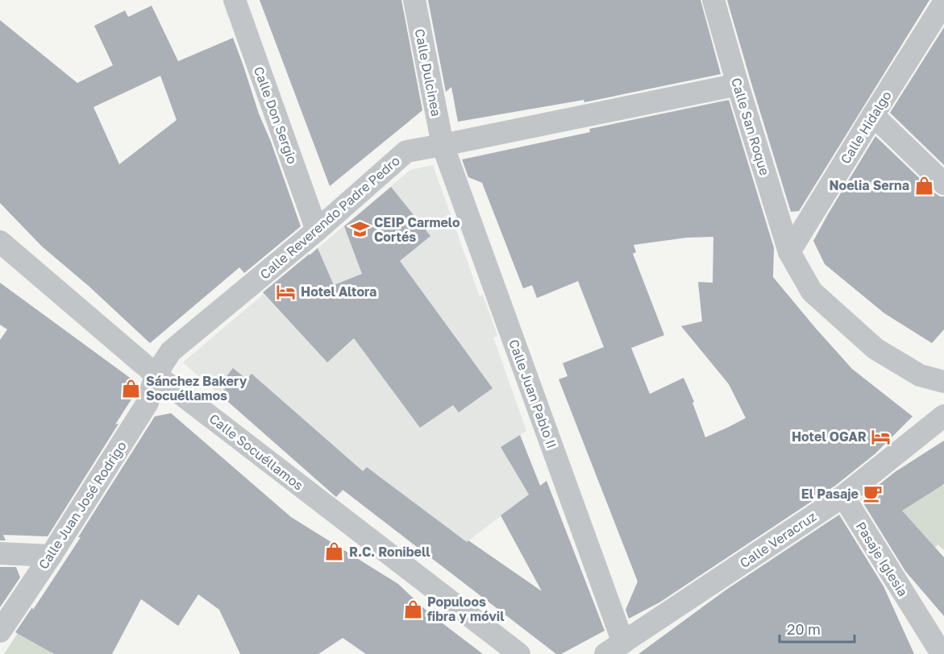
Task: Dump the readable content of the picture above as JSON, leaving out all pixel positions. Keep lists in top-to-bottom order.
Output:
{
  "streets": {
    "street": [
      "Calle Dulcinea",
      "Calle Don Sergio",
      "Calle San Roque",
      "Calle Hidalgo",
      "Calle Reverendo Padre Pedro",
      "Calle Juan Pablo II",
      "Calle Socuéllamos",
      "Calle Juan José Rodrigo",
      "Calle Veracruz",
      "Pasaje Iglesia"
    ]
  },
  "crossings": [
    ["Calle Dulcinea", "Calle Reverendo Padre Pedro"],
    ["Calle Dulcinea", "Calle Juan Pablo II"],
    ["Calle Don Sergio", "Calle Reverendo Padre Pedro"],
    ["Calle San Roque", "Calle Hidalgo"],
    ["Calle San Roque", "Calle Reverendo Padre Pedro"],
    ["Calle Reverendo Padre Pedro", "Calle Juan Pablo II"],
    ["Calle Reverendo Padre Pedro", "Calle Socuéllamos"],
    ["Calle Reverendo Padre Pedro", "Calle Juan José Rodrigo"],
    ["Calle Juan Pablo II", "Calle Veracruz"],
    ["Calle Socuéllamos", "Calle Juan José Rodrigo"],
    ["Calle Veracruz", "Pasaje Iglesia"]
  ],
  "places": {
    "shop": [
      "Noelia Serna",
      "Sánchez Bakery Socuéllamos",
      "R.C. Ronibell",
      "Populoos fibra y móvil"
    ],
    "school or university": ["CEIP Carmelo Cortés"],
    "hotel": ["Hotel Altora", "Hotel OGAR"],
    "cafe": ["El Pasaje"]
  },
  "scale_bar": "20 m"
}
